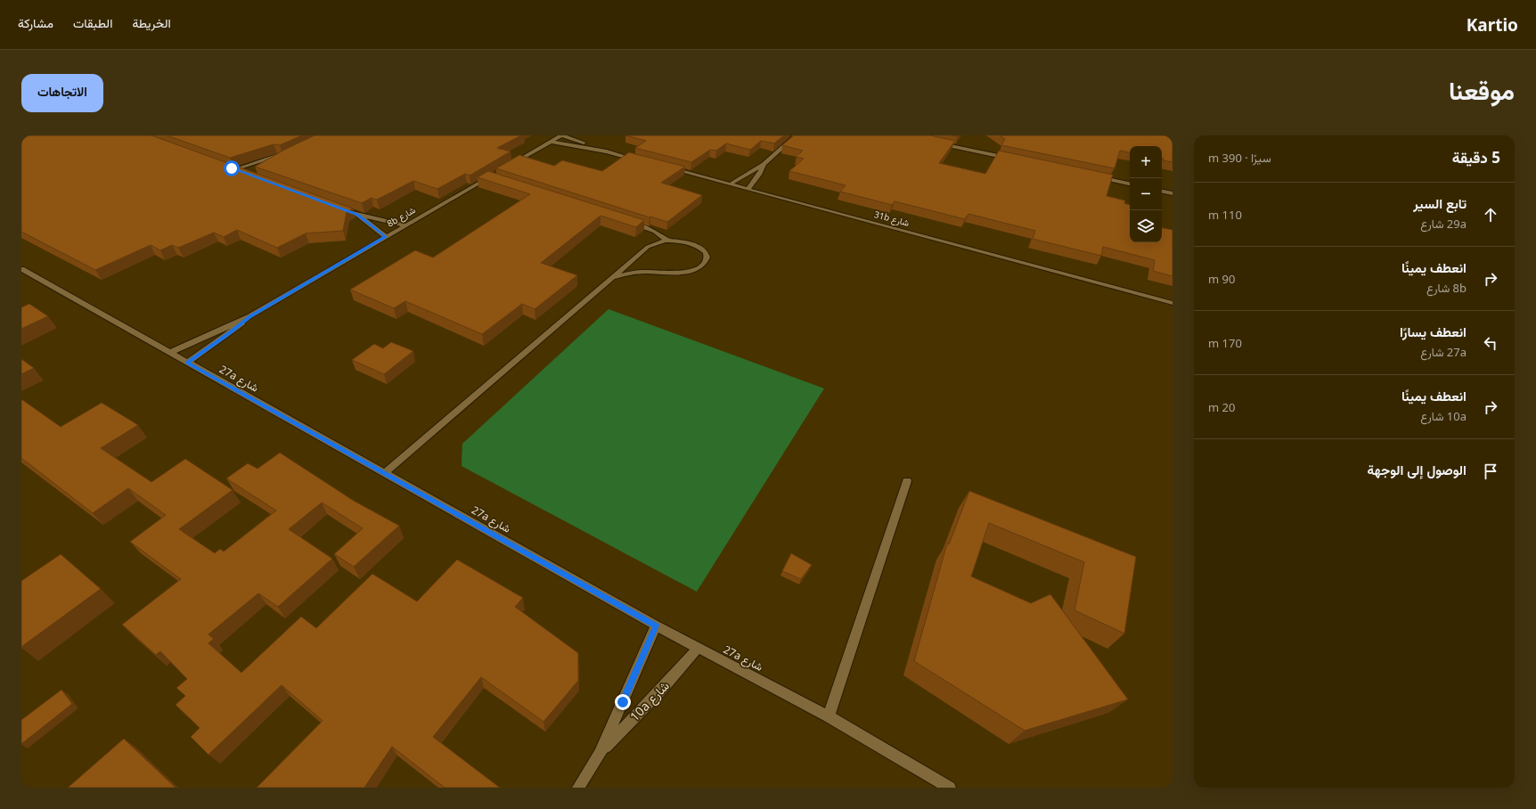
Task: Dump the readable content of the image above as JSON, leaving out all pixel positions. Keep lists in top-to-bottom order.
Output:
{
  "streets": {
    "street": [
      "8b شارع",
      "31b شارع",
      "27a شارع",
      "10a شارع"
    ]
  },
  "crossings": [
    ["8b شارع", "27a شارع"],
    ["27a شارع", "10a شارع"]
  ],
  "page": {
    "header": "Kartio",
    "nav": ["الخريطة", "الطبقات", "مشاركة"],
    "title": "موقعنا",
    "buttons": "الاتجاهات",
    "heading": ["5 دقيقة", "سيرًا · 390 m"],
    "map_buttons": ["+", "−"],
    "list": [
      ["تابع السير", "29a شارع", "110 m"],
      ["انعطف يمينًا", "8b شارع", "90 m"],
      ["انعطف يسارًا", "27a شارع", "170 m"],
      ["انعطف يمينًا", "10a شارع", "20 m"],
      "الوصول إلى الوجهة"
    ]
  }
}
